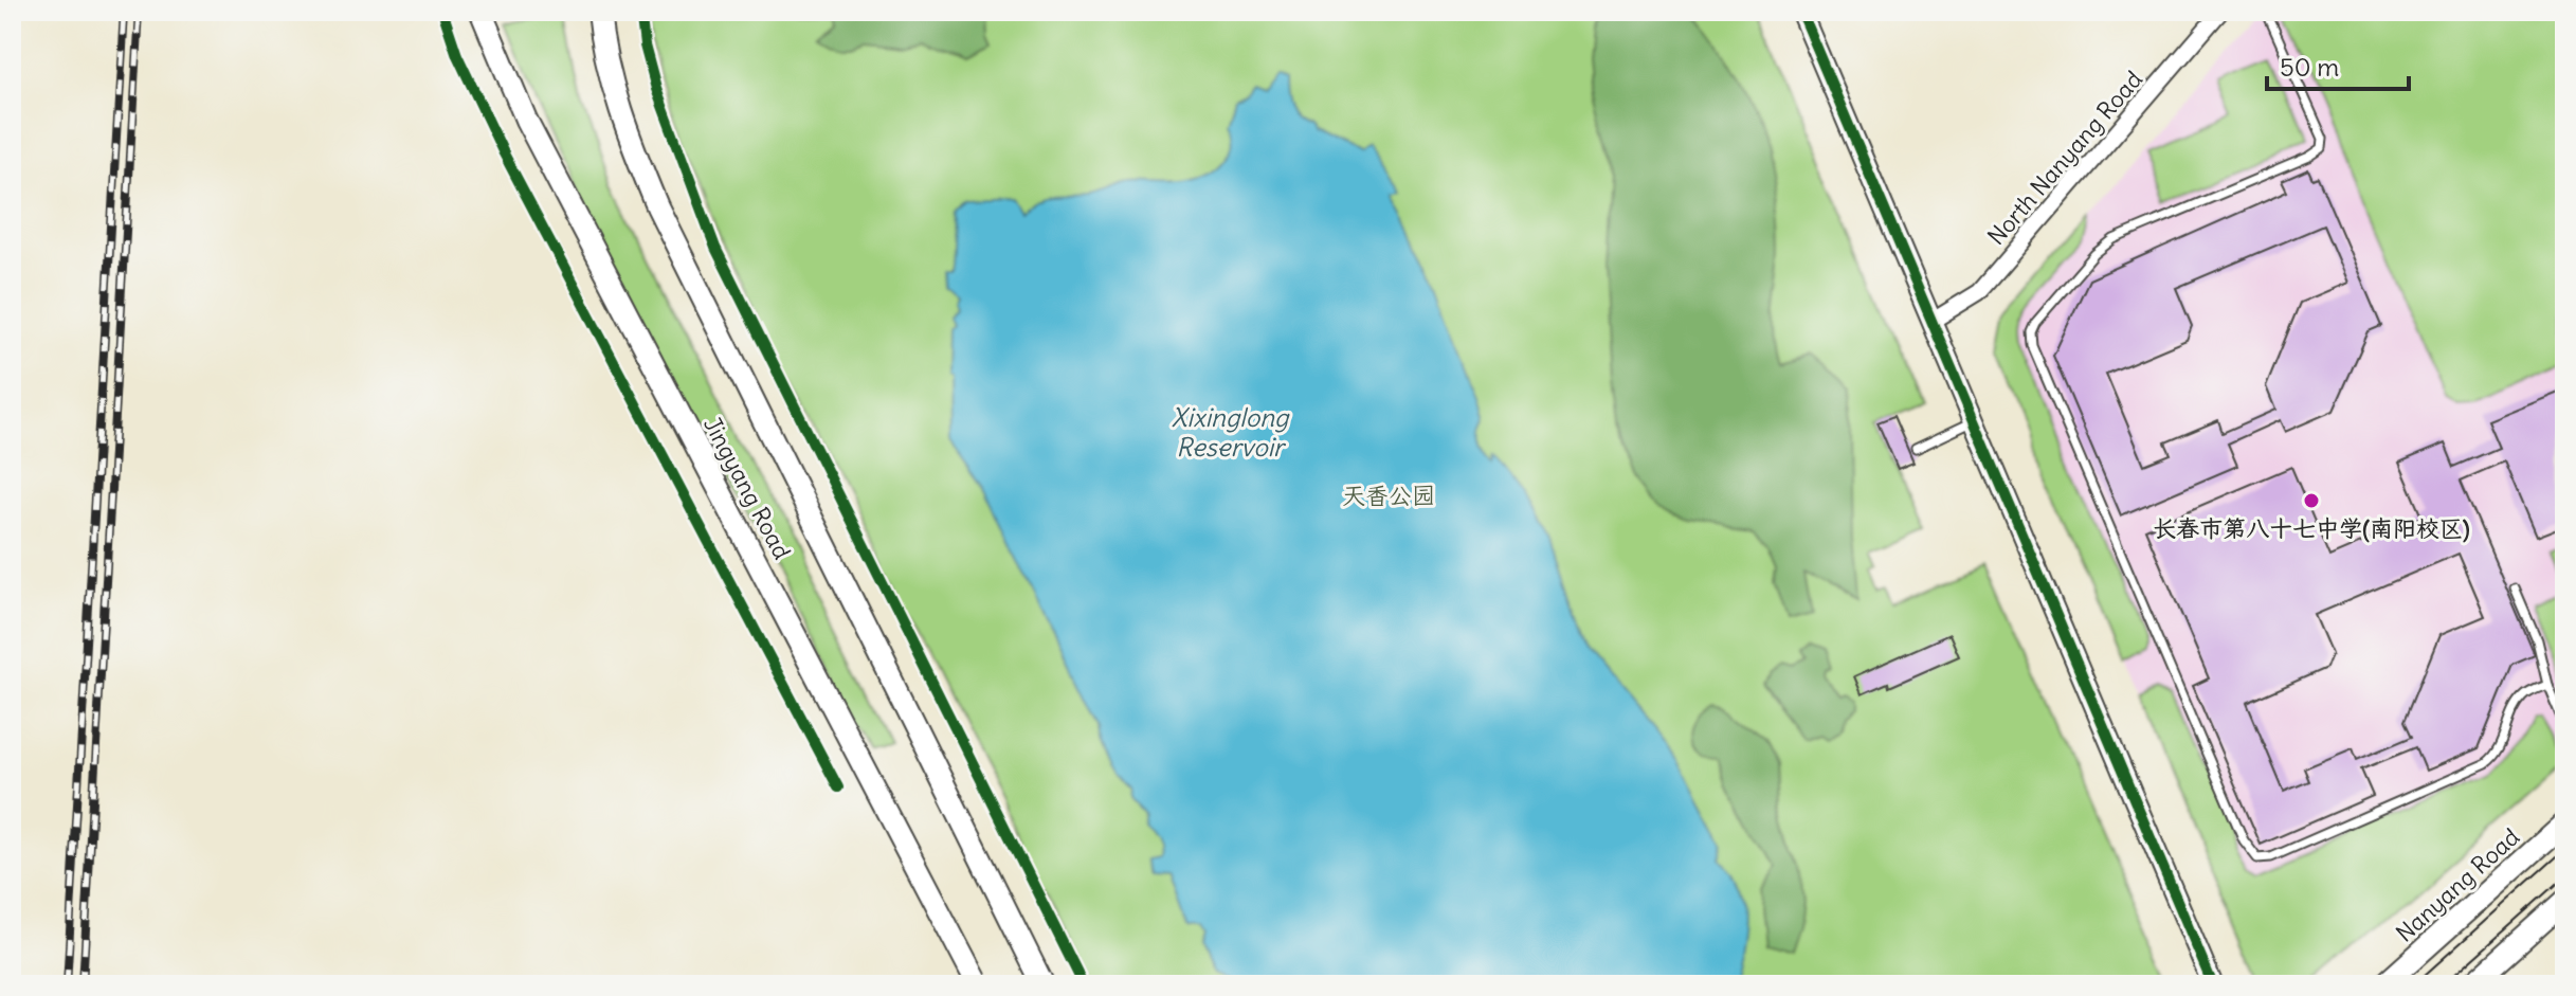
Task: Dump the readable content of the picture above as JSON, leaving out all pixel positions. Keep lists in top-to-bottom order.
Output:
{
  "streets": {
    "main road": ["Jingyang Road", "Nanyang Road"],
    "street": ["North Nanyang Road"]
  },
  "water": ["Xixinglong Reservoir"],
  "parks": ["天香公园"],
  "places": ["长春市第八十七中学(南阳校区)"],
  "scale_bar": "50 m"
}
